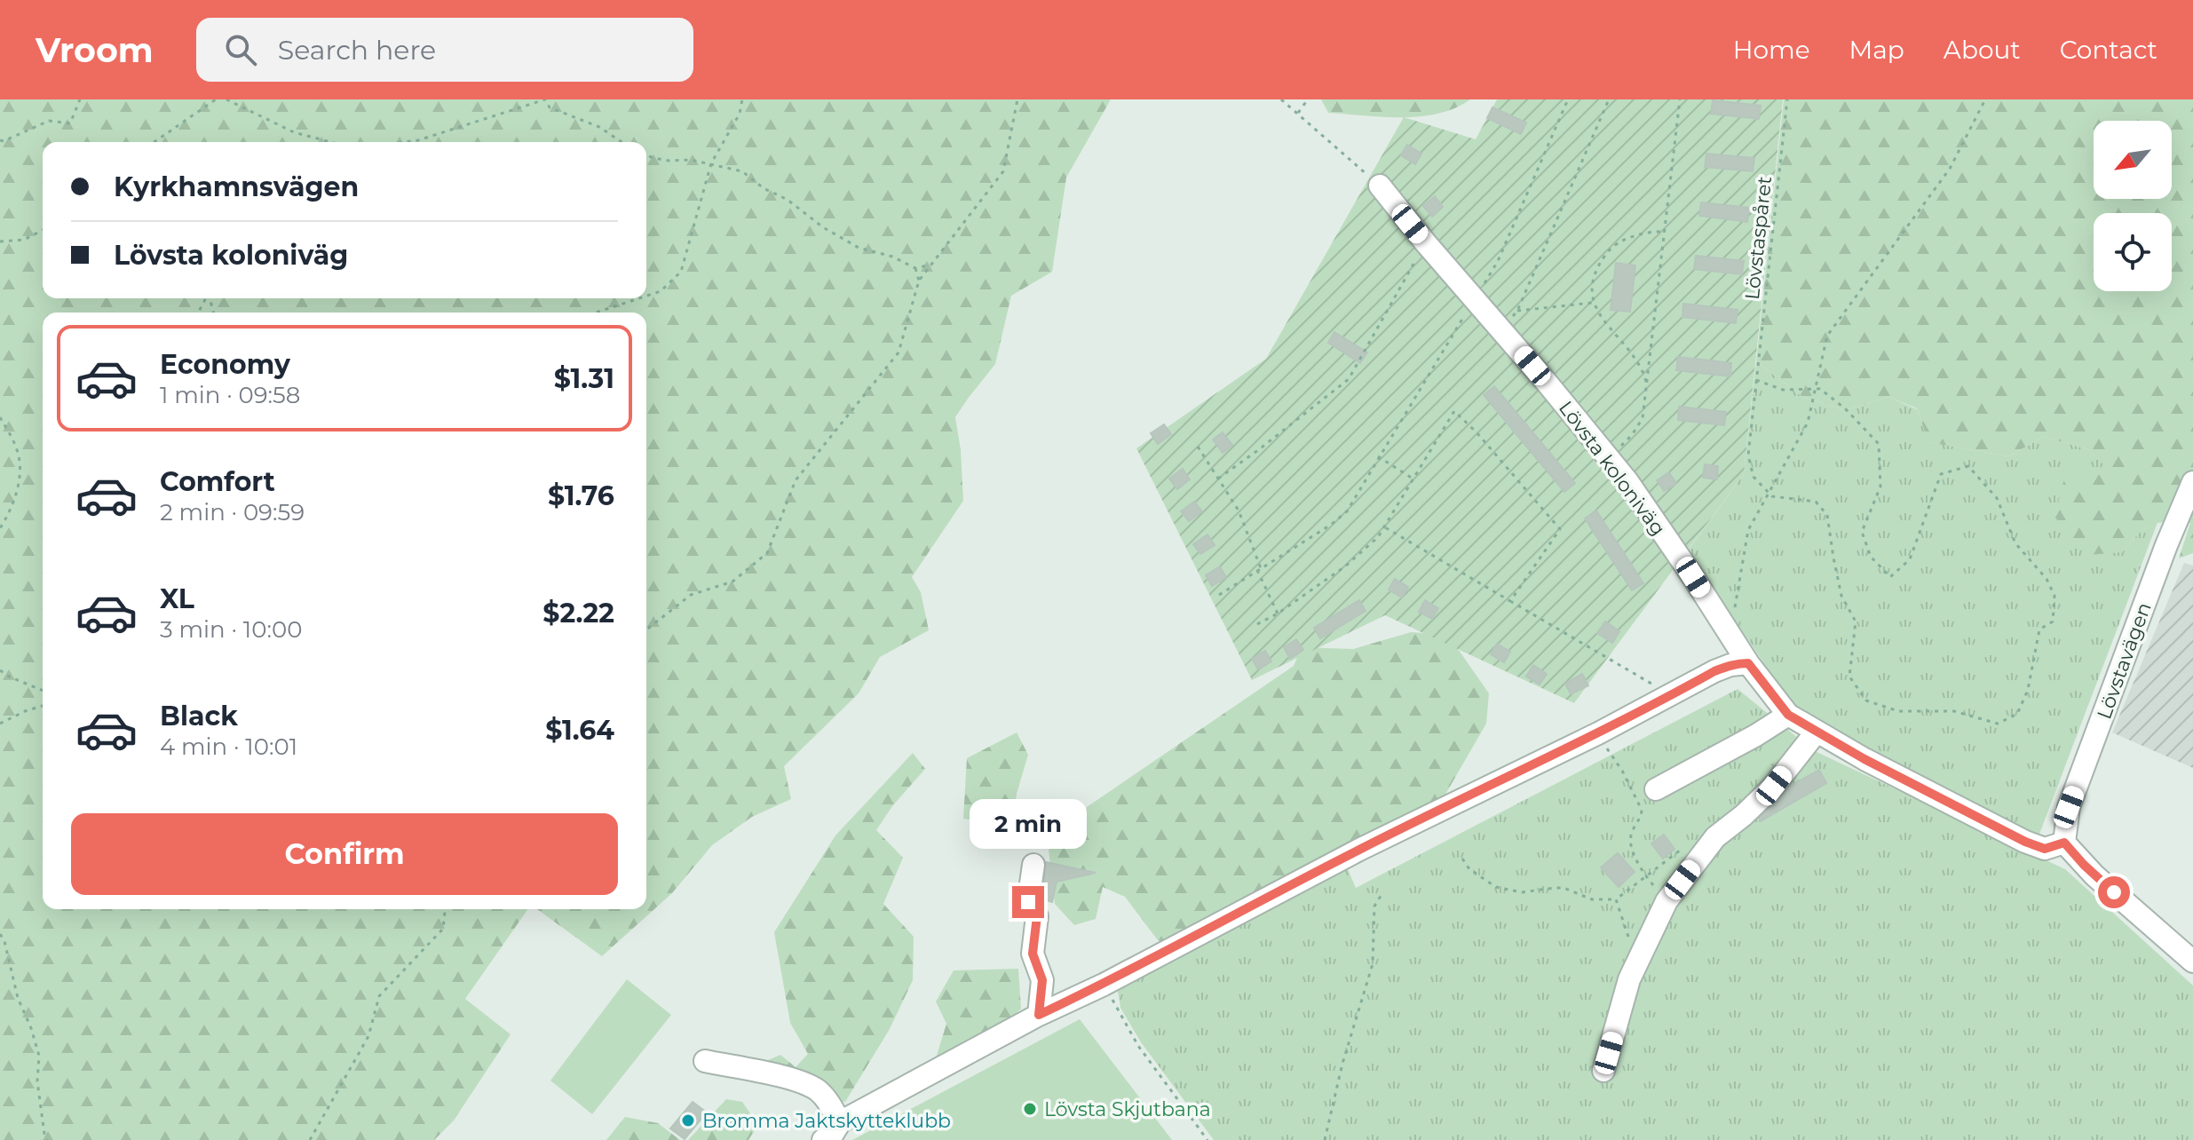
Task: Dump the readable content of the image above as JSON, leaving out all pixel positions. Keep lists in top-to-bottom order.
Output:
{
  "streets": {
    "street": ["Lövsta koloniväg", "Lövstavägen"],
    "path": ["Lövstaspåret"]
  },
  "crossings": [
    ["Lövsta koloniväg", "Lövstavägen"]
  ],
  "places": ["Lövsta Skjutbana", "Bromma Jaktskytteklubb"],
  "north": "bottom left",
  "page": {
    "header": "Vroom",
    "search": "Search here",
    "nav": [
      "Home",
      "Map",
      "About",
      "Contact"
    ],
    "banner": ["Kyrkhamnsvägen", "Lövsta koloniväg"],
    "list": [
      {
        "name": "Economy",
        "note": "1 min · 09:58",
        "value": "$1.31"
      },
      {
        "name": "Comfort",
        "note": "2 min · 09:59",
        "value": "$1.76"
      },
      {
        "name": "XL",
        "note": "3 min · 10:00",
        "value": "$2.22"
      },
      {
        "name": "Black",
        "note": "4 min · 10:01",
        "value": "$1.64"
      }
    ],
    "bubble": "2 min",
    "buttons": "Confirm"
  }
}
